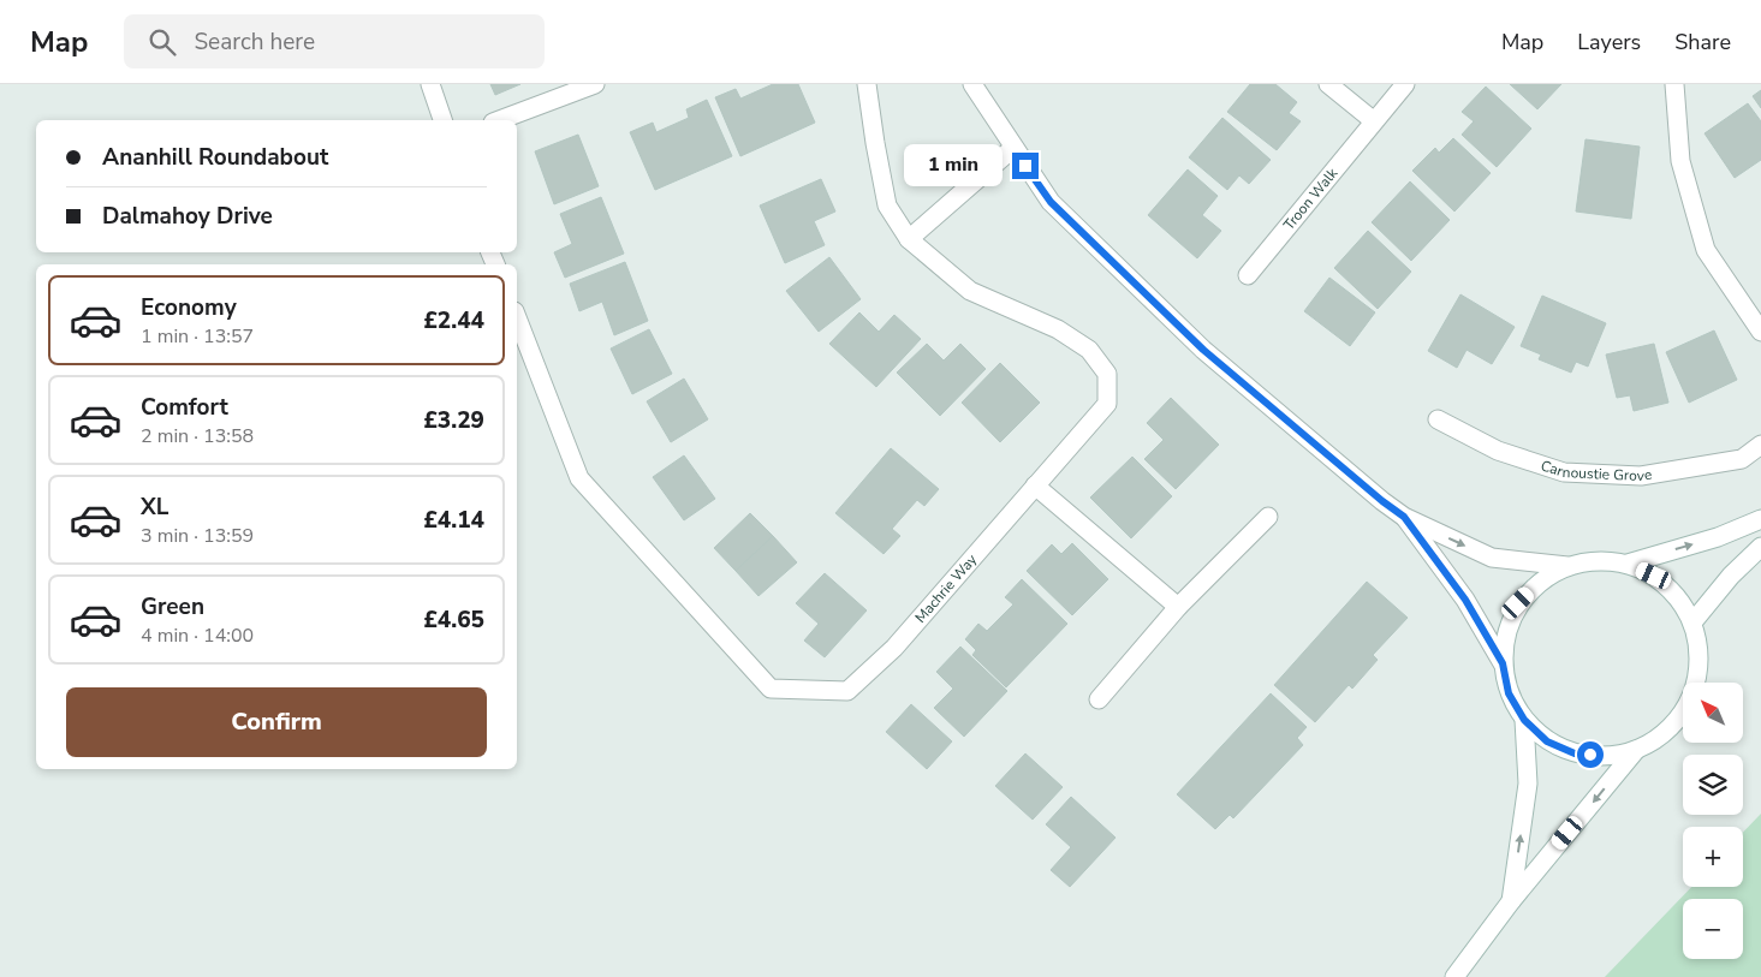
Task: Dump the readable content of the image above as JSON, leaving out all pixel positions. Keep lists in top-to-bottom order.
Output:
{
  "streets": {
    "street": ["Troon Walk", "Carnoustie Grove", "Machrie Way"]
  },
  "north": "top left",
  "page": {
    "header": "Map",
    "search": "Search here",
    "nav": ["Map", "Layers", "Share"],
    "banner": ["Ananhill Roundabout", "Dalmahoy Drive"],
    "bubble": "1 min",
    "list": [
      {
        "name": "Economy",
        "note": "1 min · 13:57",
        "value": "£2.44"
      },
      {
        "name": "Comfort",
        "note": "2 min · 13:58",
        "value": "£3.29"
      },
      {
        "name": "XL",
        "note": "3 min · 13:59",
        "value": "£4.14"
      },
      {
        "name": "Green",
        "note": "4 min · 14:00",
        "value": "£4.65"
      }
    ],
    "buttons": "Confirm",
    "map_buttons": ["+", "−"]
  }
}
